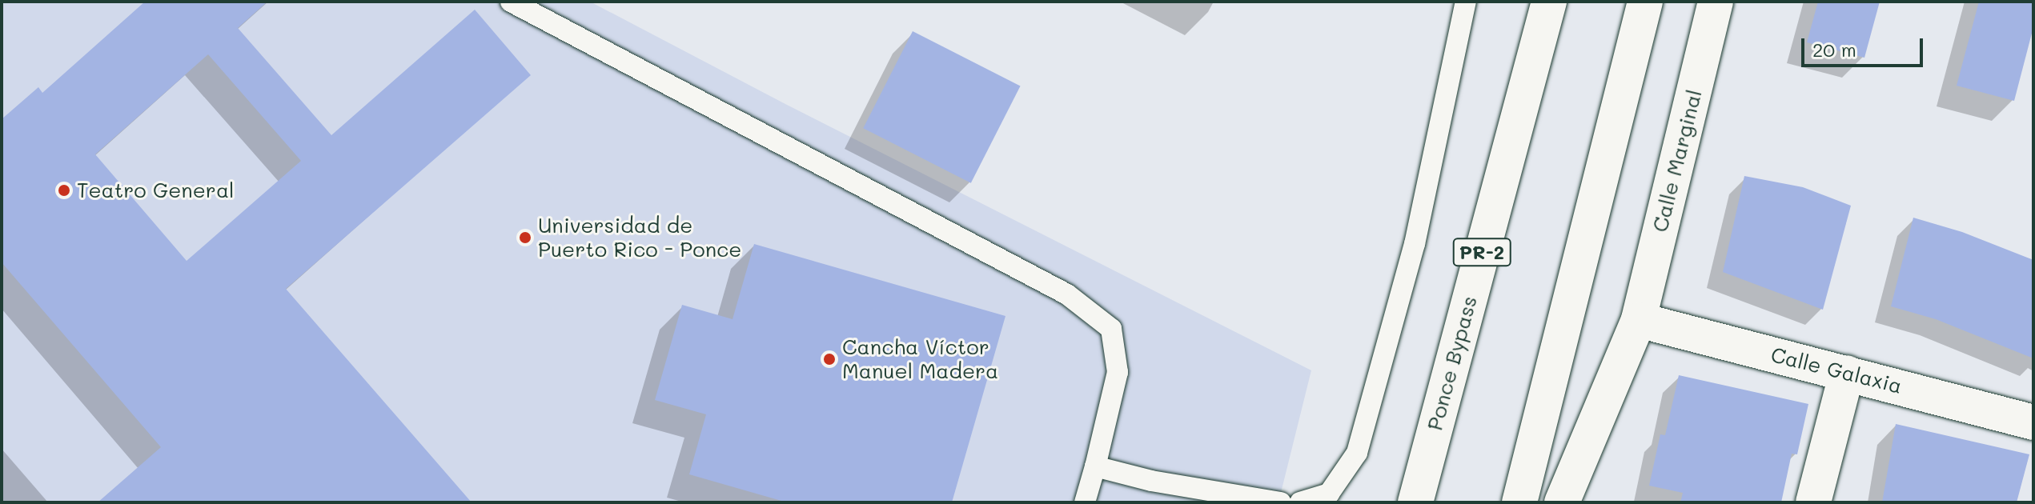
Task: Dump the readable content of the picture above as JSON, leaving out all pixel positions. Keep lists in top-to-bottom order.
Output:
{
  "streets": {
    "main road": [
      "Calle Marginal",
      "PR-2",
      "Ponce Bypass",
      "Calle Galaxia"
    ]
  },
  "crossings": [
    ["Calle Marginal", "Calle Galaxia"]
  ],
  "places": ["Teatro General", "Universidad de Puerto Rico - Ponce", "Cancha Víctor Manuel Madera"],
  "scale_bar": "20 m"
}
